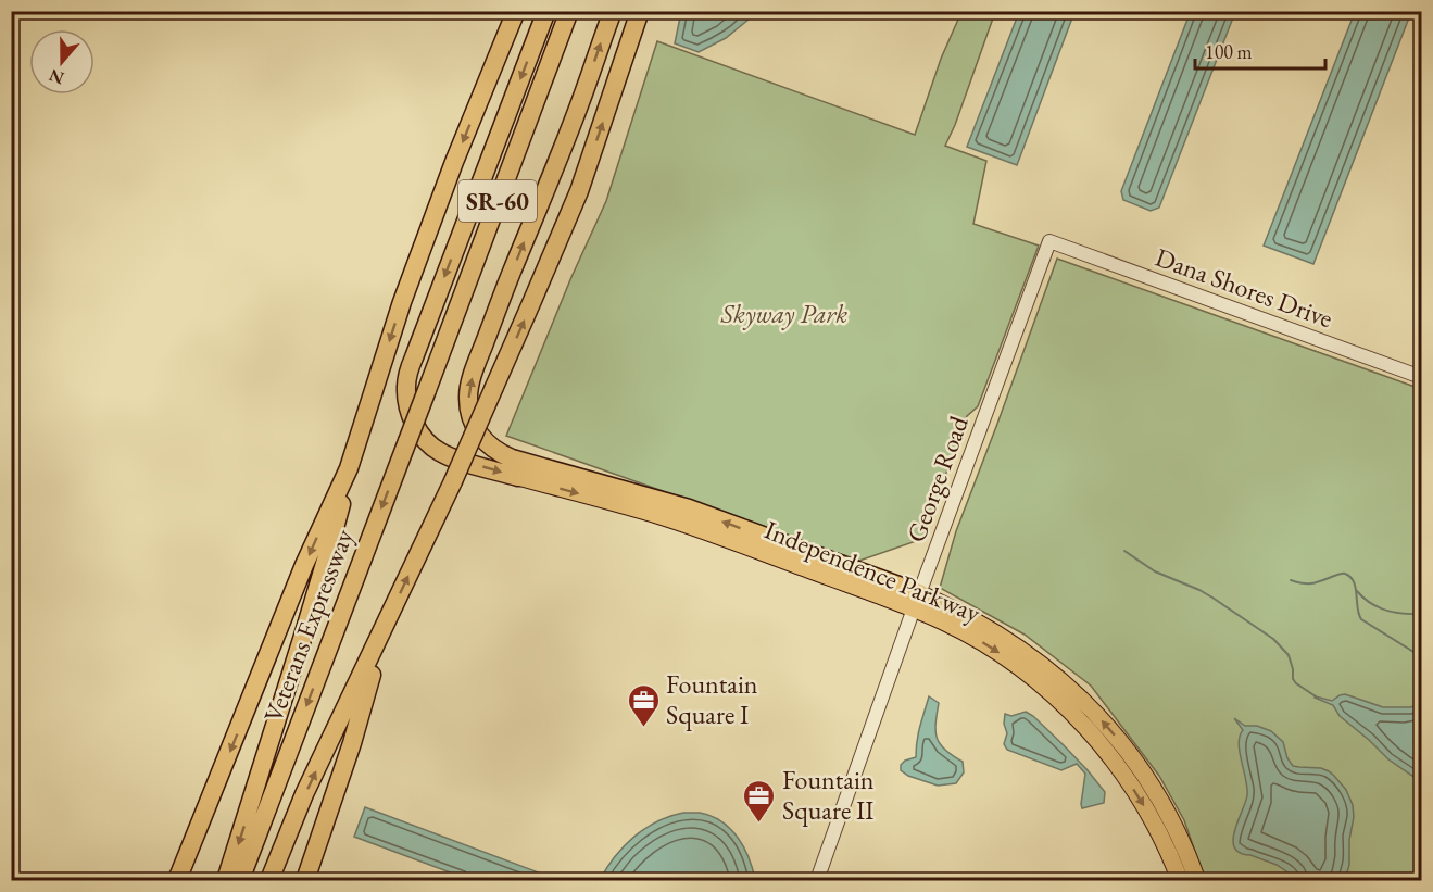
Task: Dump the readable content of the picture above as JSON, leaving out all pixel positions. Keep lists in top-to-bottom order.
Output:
{
  "streets": {
    "highway": ["SR-60", "Veterans Expressway"],
    "main road": ["Independence Parkway"],
    "street": ["Dana Shores Drive", "George Road"]
  },
  "crossings": [
    ["SR-60", "Veterans Expressway"],
    ["Dana Shores Drive", "George Road"],
    ["George Road", "Independence Parkway"]
  ],
  "parks": ["Skyway Park"],
  "places": {
    "office": ["Fountain Square I", "Fountain Square II"]
  },
  "scale_bar": "100 m",
  "north": "bottom"
}
